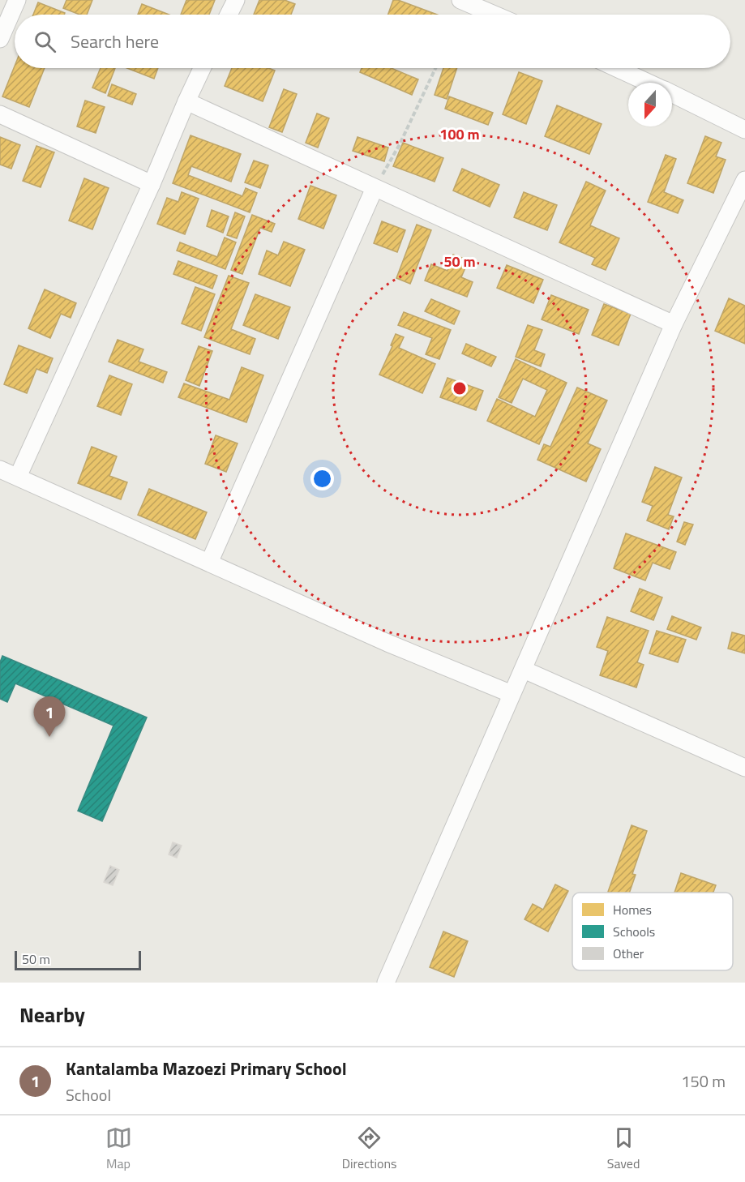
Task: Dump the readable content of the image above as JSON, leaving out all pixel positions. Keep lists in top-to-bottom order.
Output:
{
  "legend": ["Homes", "Schools", "Other"],
  "scale_bar": "50 m",
  "north": "bottom",
  "page": {
    "search": "Search here",
    "pins": "1",
    "scale": "50 m",
    "heading": "Nearby",
    "list": [
      {
        "mark": "1",
        "name": "Kantalamba Mazoezi Primary School",
        "note": "School",
        "value": "150 m"
      }
    ],
    "nav": ["Map", "Directions", "Saved"]
  },
  "rings": ["100 m", "50 m"]
}
